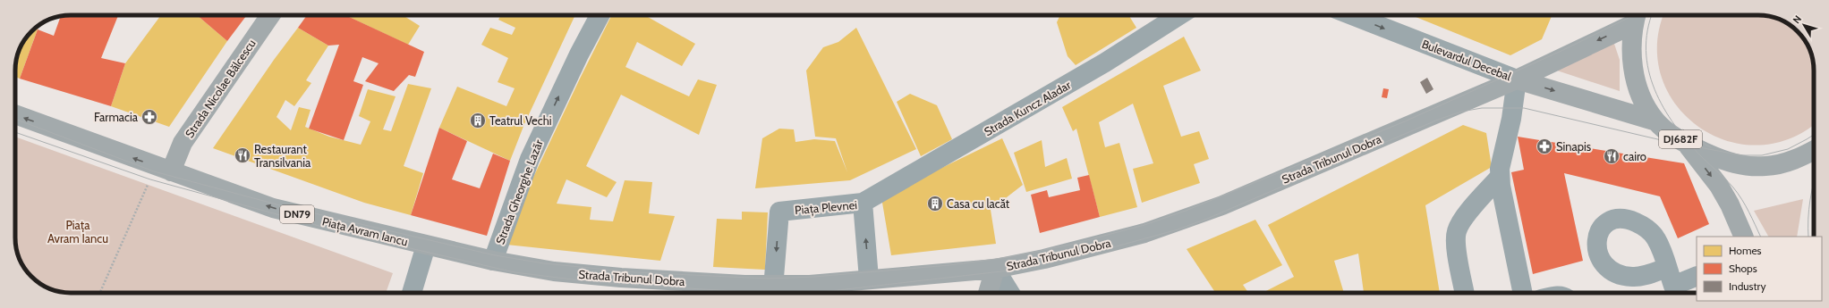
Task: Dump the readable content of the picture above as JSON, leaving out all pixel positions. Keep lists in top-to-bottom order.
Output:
{
  "streets": {
    "main road": [
      "Bulevardul Decebal",
      "Strada Nicolae Bălcescu",
      "DJ682F",
      "Strada Tribunul Dobra",
      "DN79",
      "Piața Avram Iancu"
    ],
    "street": ["Strada Kuncz Aladar", "Strada Gheorghe Lazăr", "Piața Plevnei"]
  },
  "crossings": [
    ["Bulevardul Decebal", "DJ682F"],
    ["Bulevardul Decebal", "Strada Tribunul Dobra"],
    ["Strada Nicolae Bălcescu", "Piața Avram Iancu"],
    ["Strada Kuncz Aladar", "Piața Plevnei"],
    ["Strada Tribunul Dobra", "Strada Gheorghe Lazăr"],
    ["Strada Tribunul Dobra", "Piața Plevnei"],
    ["Strada Tribunul Dobra", "Piața Avram Iancu"]
  ],
  "one_way": ["Strada Gheorghe Lazăr", "Piața Avram Iancu"],
  "parks": ["Piața Avram Iancu"],
  "places": {
    "pharmacy": ["Farmacia", "Sinapis"],
    "building": ["Teatrul Vechi", "Casa cu lacăt"],
    "restaurant": ["Restaurant Transilvania", "cairo"]
  },
  "legend": ["Homes", "Shops", "Industry"],
  "north": "top left"
}
